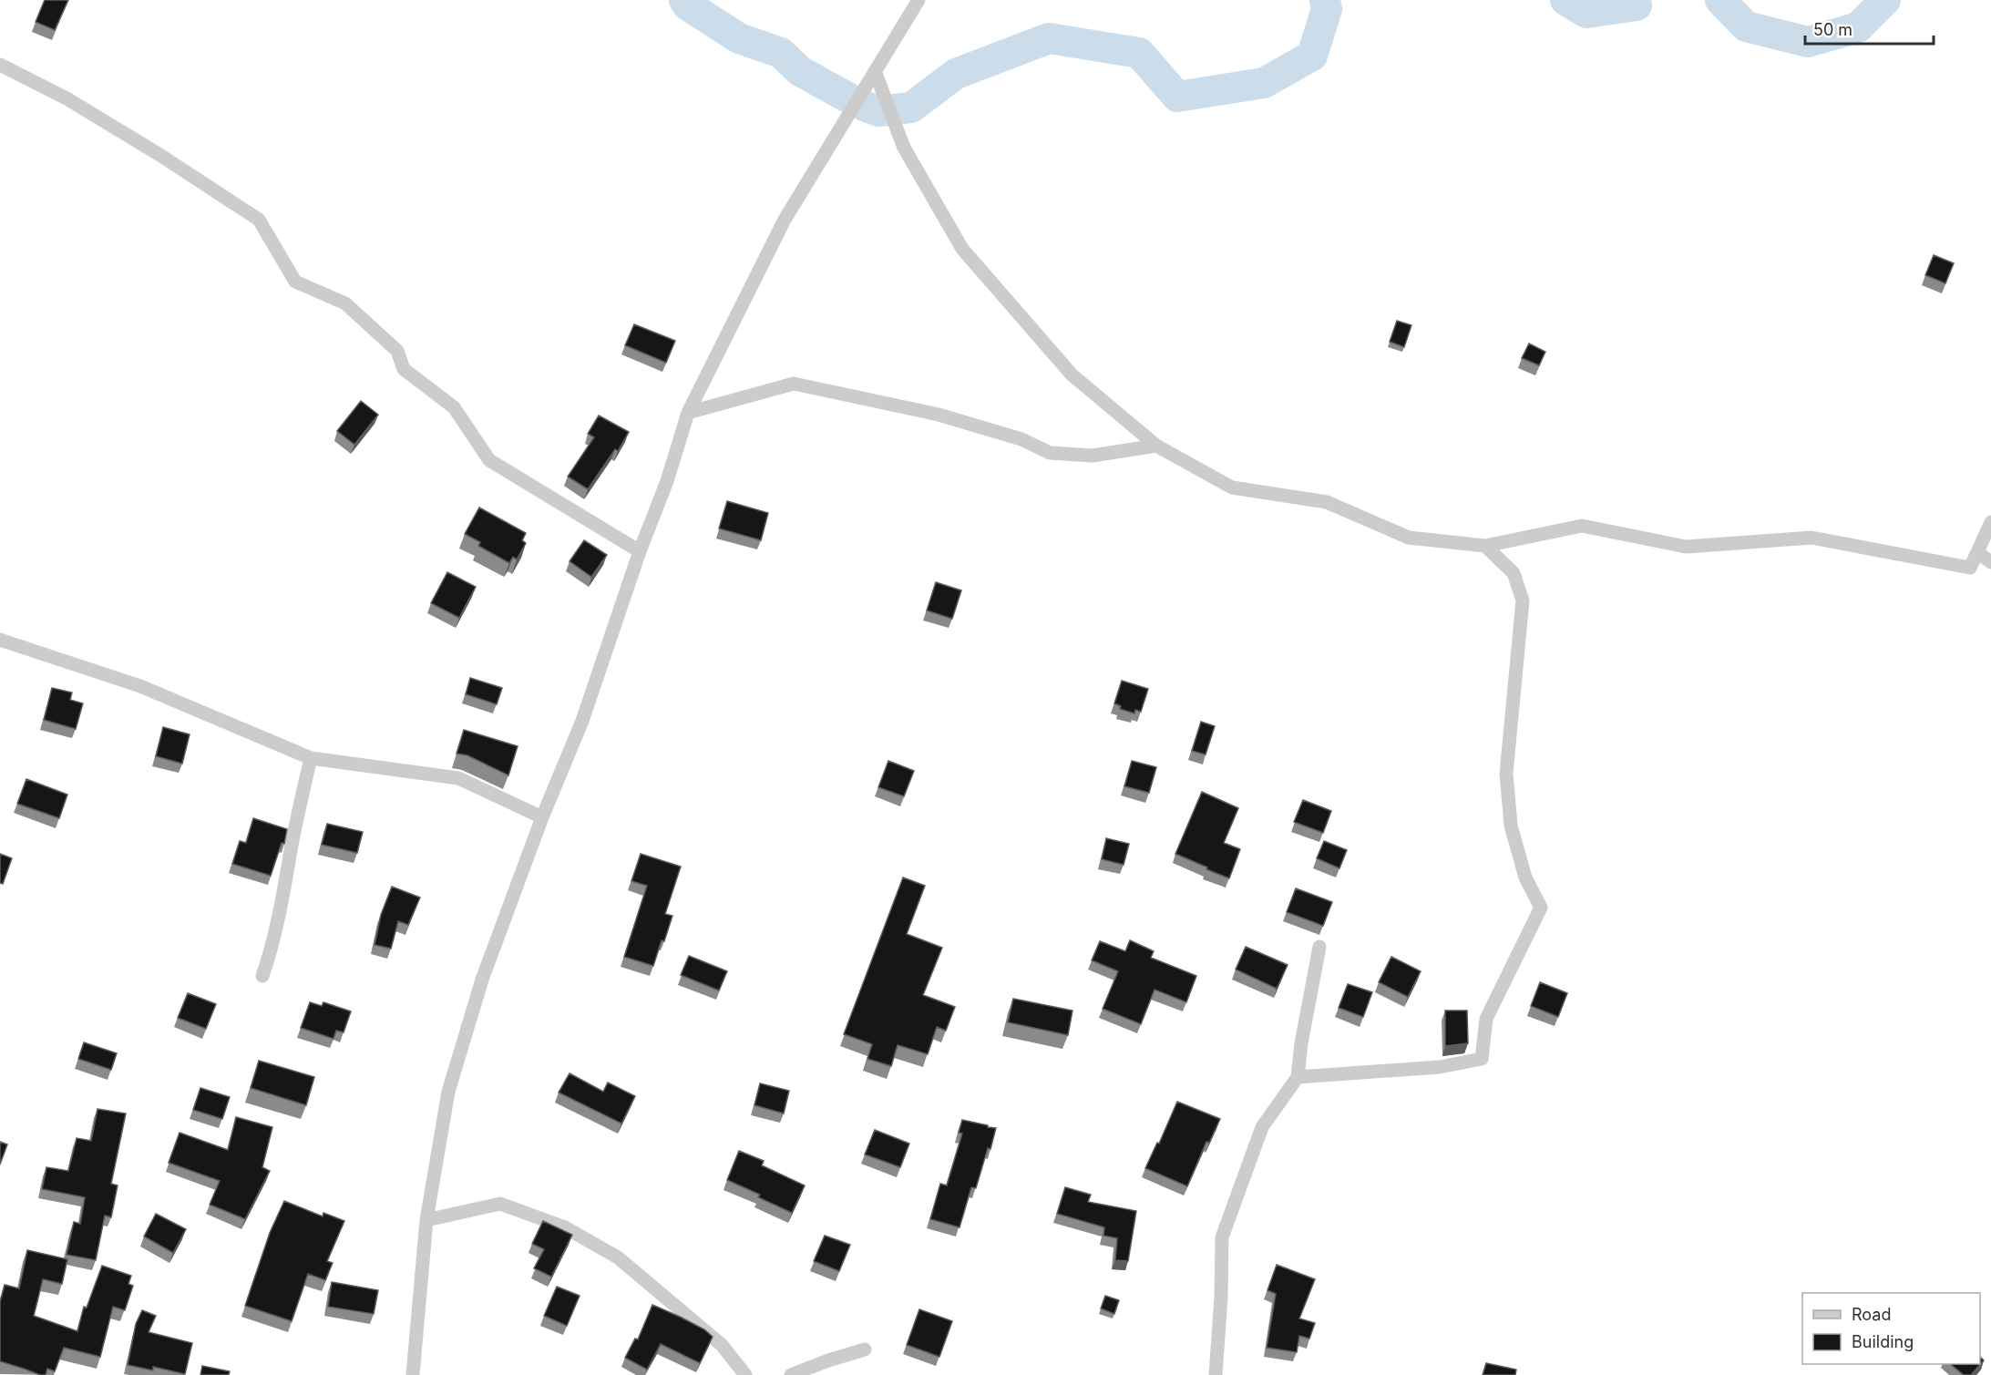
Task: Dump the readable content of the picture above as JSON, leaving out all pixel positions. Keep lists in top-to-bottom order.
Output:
{
  "legend": ["Road", "Building"],
  "scale_bar": "50 m"
}
